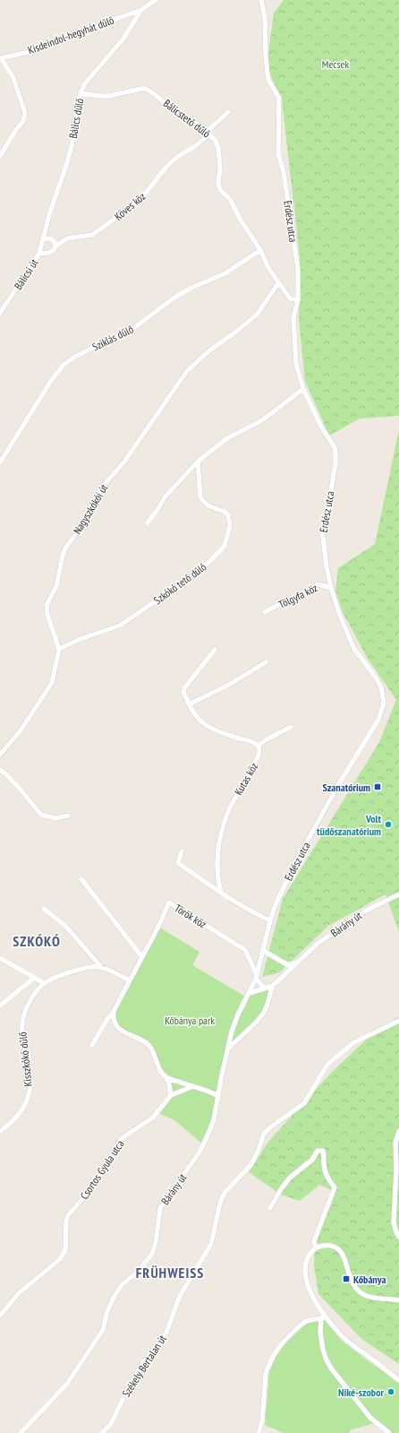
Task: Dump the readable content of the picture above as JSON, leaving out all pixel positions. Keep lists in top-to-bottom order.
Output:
{
  "streets": {
    "street": [
      "Kisdeindol-hegyhát dűlő",
      "Bálics dűlő",
      "Bálicstető dűlő",
      "Köves köz",
      "Erdész utca",
      "Bálicsi út",
      "Sziklás dűlő",
      "Nagyszkókói út",
      "Szkókó tető dűlő",
      "Tölgyfa köz",
      "Kutas köz",
      "Török köz",
      "Bárány út",
      "Kisszkókó dűlő",
      "Csortos Gyula utca",
      "Székely Bertalan út"
    ]
  },
  "crossings": [
    ["Kisdeindol-hegyhát dűlő", "Bálics dűlő"],
    ["Bálics dűlő", "Bálicstető dűlő"],
    ["Bálics dűlő", "Köves köz"],
    ["Bálics dűlő", "Bálicsi út"],
    ["Bálicstető dűlő", "Köves köz"],
    ["Bálicstető dűlő", "Erdész utca"],
    ["Bálicstető dűlő", "Sziklás dűlő"],
    ["Bálicstető dűlő", "Nagyszkókói út"],
    ["Köves köz", "Bálicsi út"],
    ["Erdész utca", "Tölgyfa köz"],
    ["Erdész utca", "Török köz"],
    ["Erdész utca", "Bárány út"],
    ["Nagyszkókói út", "Szkókó tető dűlő"]
  ],
  "districts": ["SZKÓKÓ", "FRÜHWEISS"],
  "parks": ["Mecsek", "Kőbánya park"],
  "places": {
    "transit": ["Szanatórium", "Kőbánya"],
    "other": ["Volt tüdőszanatórium", "Niké-szobor"]
  }
}
